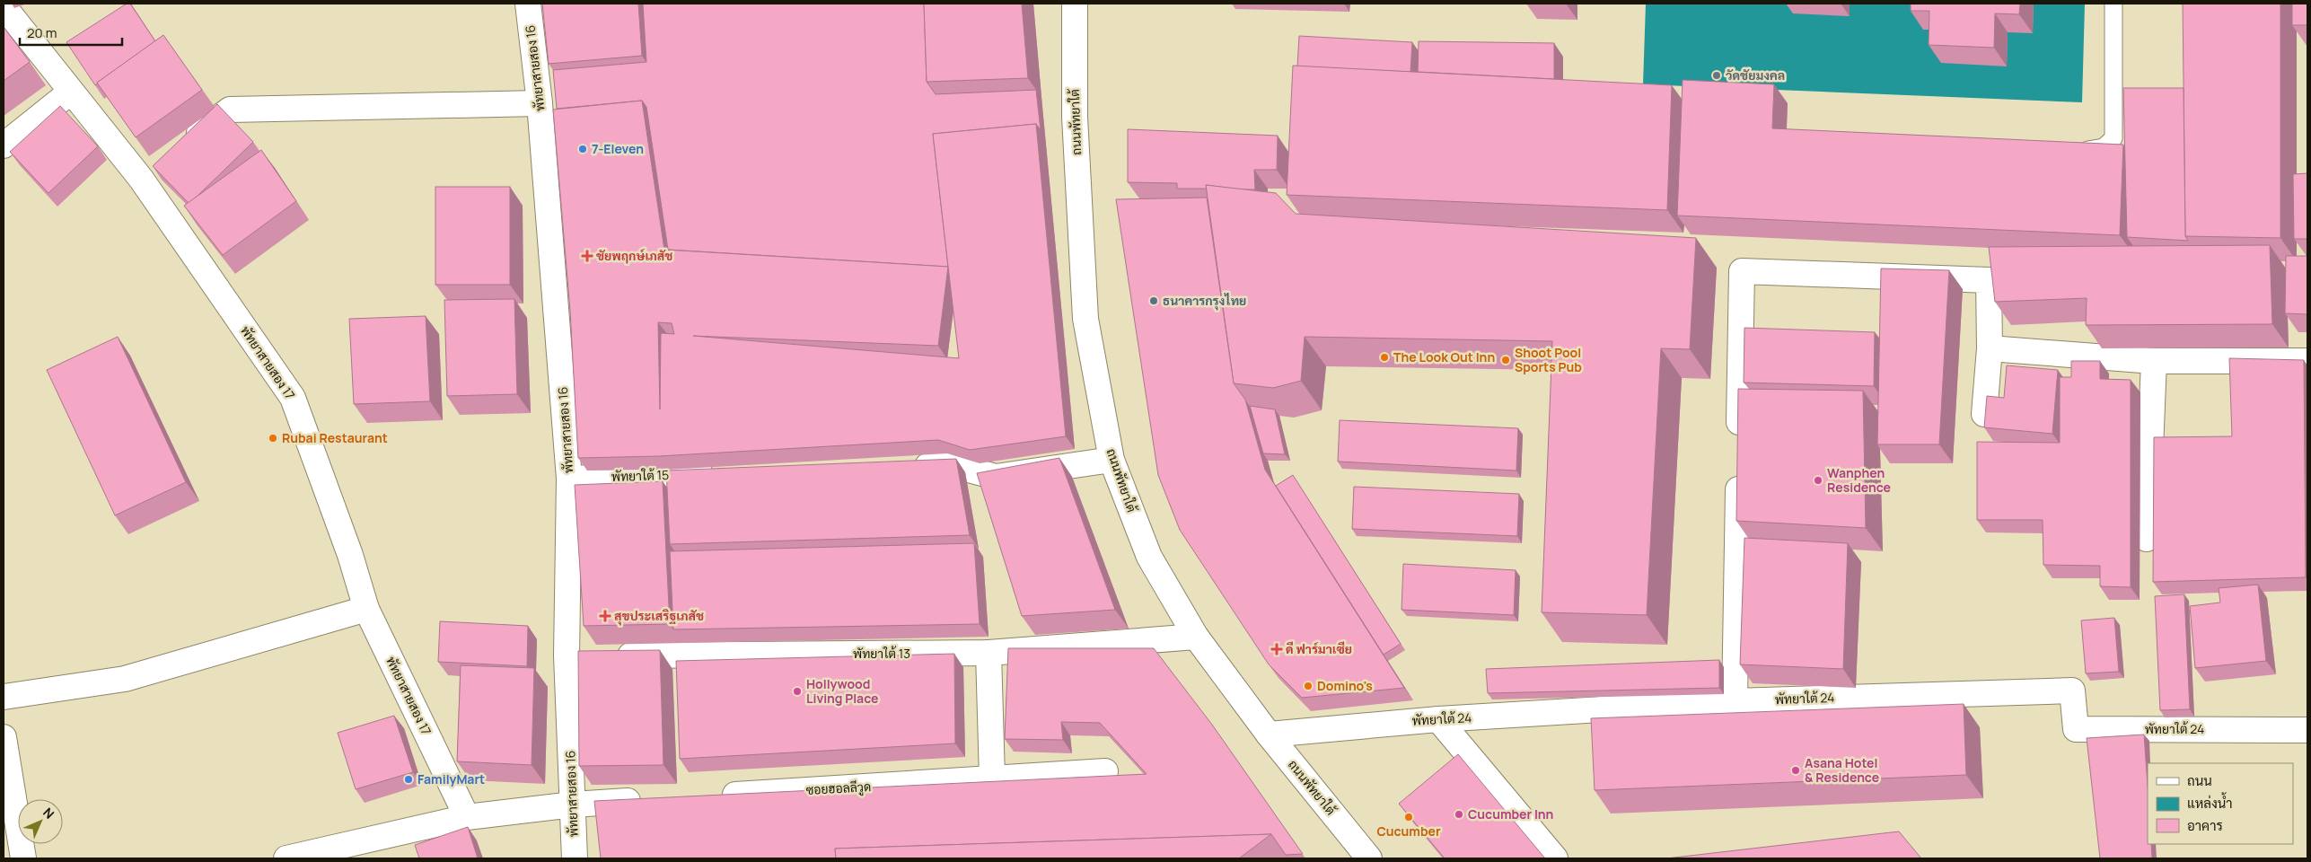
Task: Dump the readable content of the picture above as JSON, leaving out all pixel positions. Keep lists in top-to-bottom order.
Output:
{
  "streets": {
    "street": [
      "พัทยาสายสอง 16",
      "ถนนพัทยาใต้",
      "พัทยาสายสอง 17",
      "พัทยาใต้ 15",
      "พัทยาใต้ 13",
      "พัทยาใต้ 24",
      "ซอยฮอลลีวูด"
    ]
  },
  "crossings": [
    ["พัทยาสายสอง 16", "พัทยาใต้ 15"],
    ["พัทยาสายสอง 16", "พัทยาใต้ 13"],
    ["ถนนพัทยาใต้", "พัทยาใต้ 13"],
    ["ถนนพัทยาใต้", "พัทยาใต้ 24"]
  ],
  "places": {
    "other": [
      "วัดชัยมงคล",
      "7-Eleven",
      "ธนาคารกรุงไทย",
      "The Look Out Inn",
      "Shoot Pool Sports Pub",
      "Rubai Restaurant",
      "Wanphen Residence",
      "Domino's",
      "Hollywood Living Place",
      "Asana Hotel & Residence",
      "FamilyMart",
      "Cucumber Inn",
      "Cucumber"
    ],
    "health": ["ชัยพฤกษ์เภสัช", "สุขประเสริฐเภสัช", "ดี ฟาร์มาเซีย"]
  },
  "legend": ["ถนน", "แหล่งน้ำ", "อาคาร"],
  "scale_bar": "20 m",
  "north": "top right"
}
